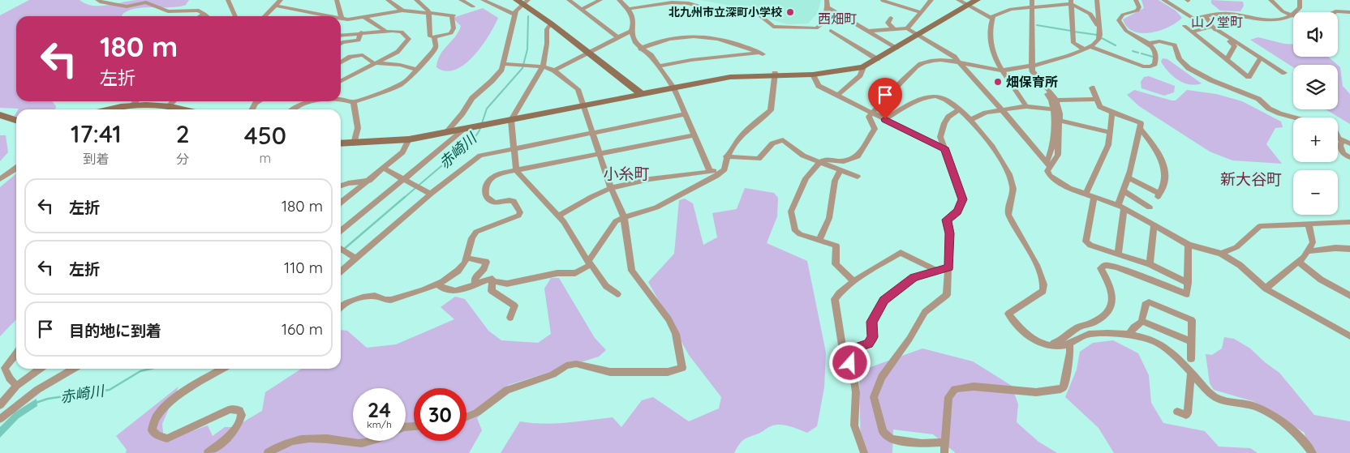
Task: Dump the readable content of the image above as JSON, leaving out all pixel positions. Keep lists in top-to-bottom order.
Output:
{
  "districts": [
    "西畑町",
    "山ノ堂町",
    "小糸町",
    "新大谷町"
  ],
  "water": ["赤崎川"],
  "places": ["北九州市立深町小学校", "畑保育所"],
  "page": {
    "map_buttons": ["+", "−"],
    "turn": ["180 m", "左折"],
    "eta": [
      "17:41",
      "到着",
      "2",
      "分",
      "450",
      "m"
    ],
    "list": [
      {
        "name": "左折",
        "value": "180 m"
      },
      {
        "name": "左折",
        "value": "110 m"
      },
      {
        "name": "目的地に到着",
        "value": "160 m"
      }
    ],
    "speed": "24 km/h",
    "limit": "30"
  }
}
